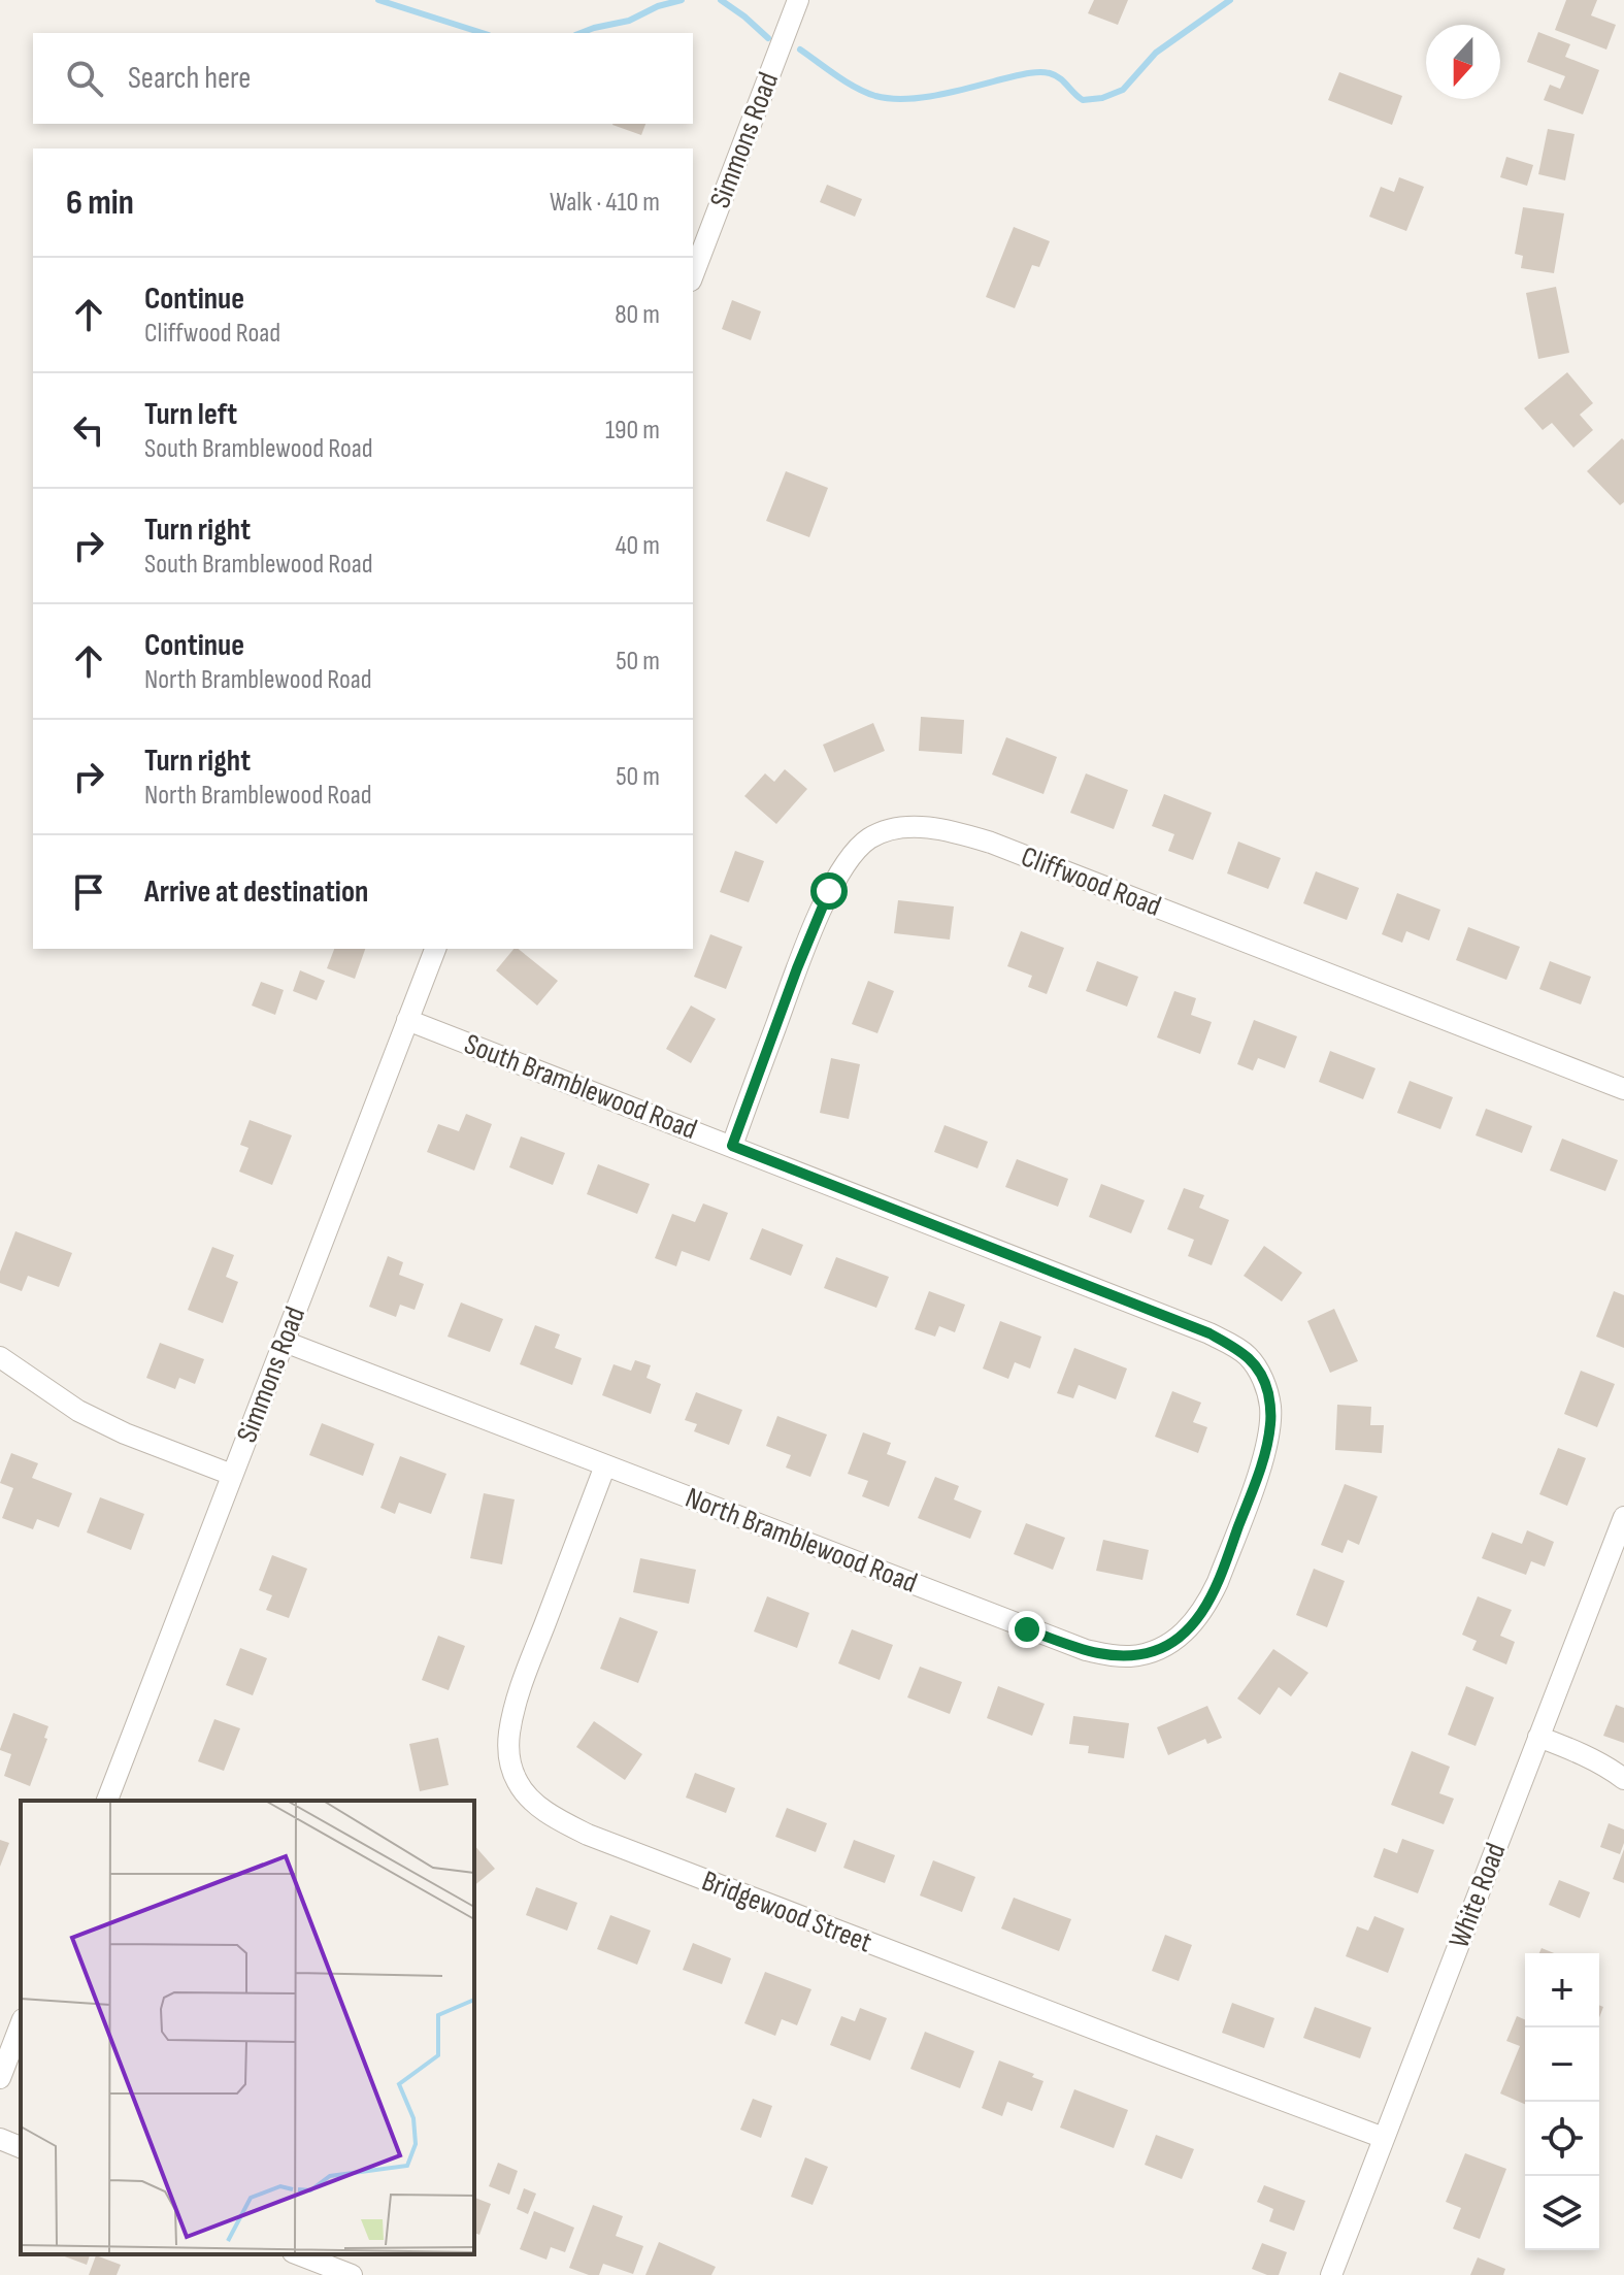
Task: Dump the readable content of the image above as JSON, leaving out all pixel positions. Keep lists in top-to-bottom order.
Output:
{
  "streets": {
    "street": [
      "Simmons Road",
      "Cliffwood Road",
      "South Bramblewood Road",
      "North Bramblewood Road",
      "White Road",
      "Bridgewood Street"
    ]
  },
  "crossings": [
    ["Simmons Road", "South Bramblewood Road"],
    ["Simmons Road", "North Bramblewood Road"],
    ["Cliffwood Road", "South Bramblewood Road"],
    ["South Bramblewood Road", "North Bramblewood Road"],
    ["North Bramblewood Road", "Bridgewood Street"],
    ["White Road", "Bridgewood Street"]
  ],
  "north": "bottom",
  "page": {
    "search": "Search here",
    "heading": ["6 min", "Walk · 410 m"],
    "list": [
      ["Continue", "Cliffwood Road", "80 m"],
      ["Turn left", "South Bramblewood Road", "190 m"],
      ["Turn right", "South Bramblewood Road", "40 m"],
      ["Continue", "North Bramblewood Road", "50 m"],
      ["Turn right", "North Bramblewood Road", "50 m"],
      "Arrive at destination"
    ],
    "map_buttons": ["+", "−"]
  }
}
